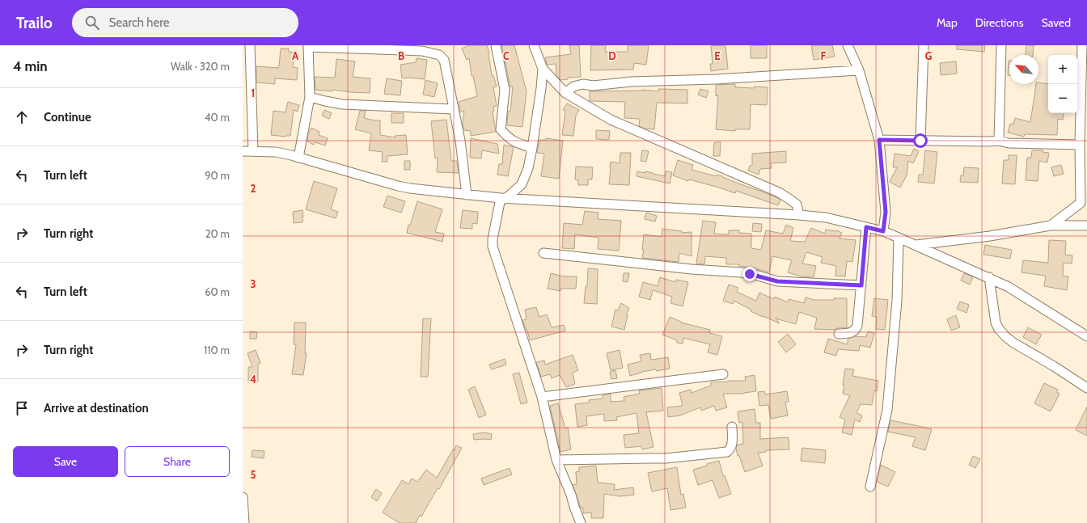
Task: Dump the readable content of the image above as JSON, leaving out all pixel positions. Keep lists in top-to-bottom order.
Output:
{
  "north": "top left",
  "page": {
    "header": "Trailo",
    "search": "Search here",
    "nav": ["Map", "Directions", "Saved"],
    "heading": ["4 min", "Walk · 320 m"],
    "map_buttons": ["+", "−"],
    "list": [
      ["Continue", "40 m"],
      ["Turn left", "90 m"],
      ["Turn right", "20 m"],
      ["Turn left", "60 m"],
      ["Turn right", "110 m"],
      "Arrive at destination"
    ],
    "buttons": ["Save", "Share"]
  },
  "grid": {
    "columns": [
      "A",
      "B",
      "C",
      "D",
      "E",
      "F",
      "G"
    ],
    "rows": [
      "1",
      "2",
      "3",
      "4",
      "5"
    ]
  }
}
